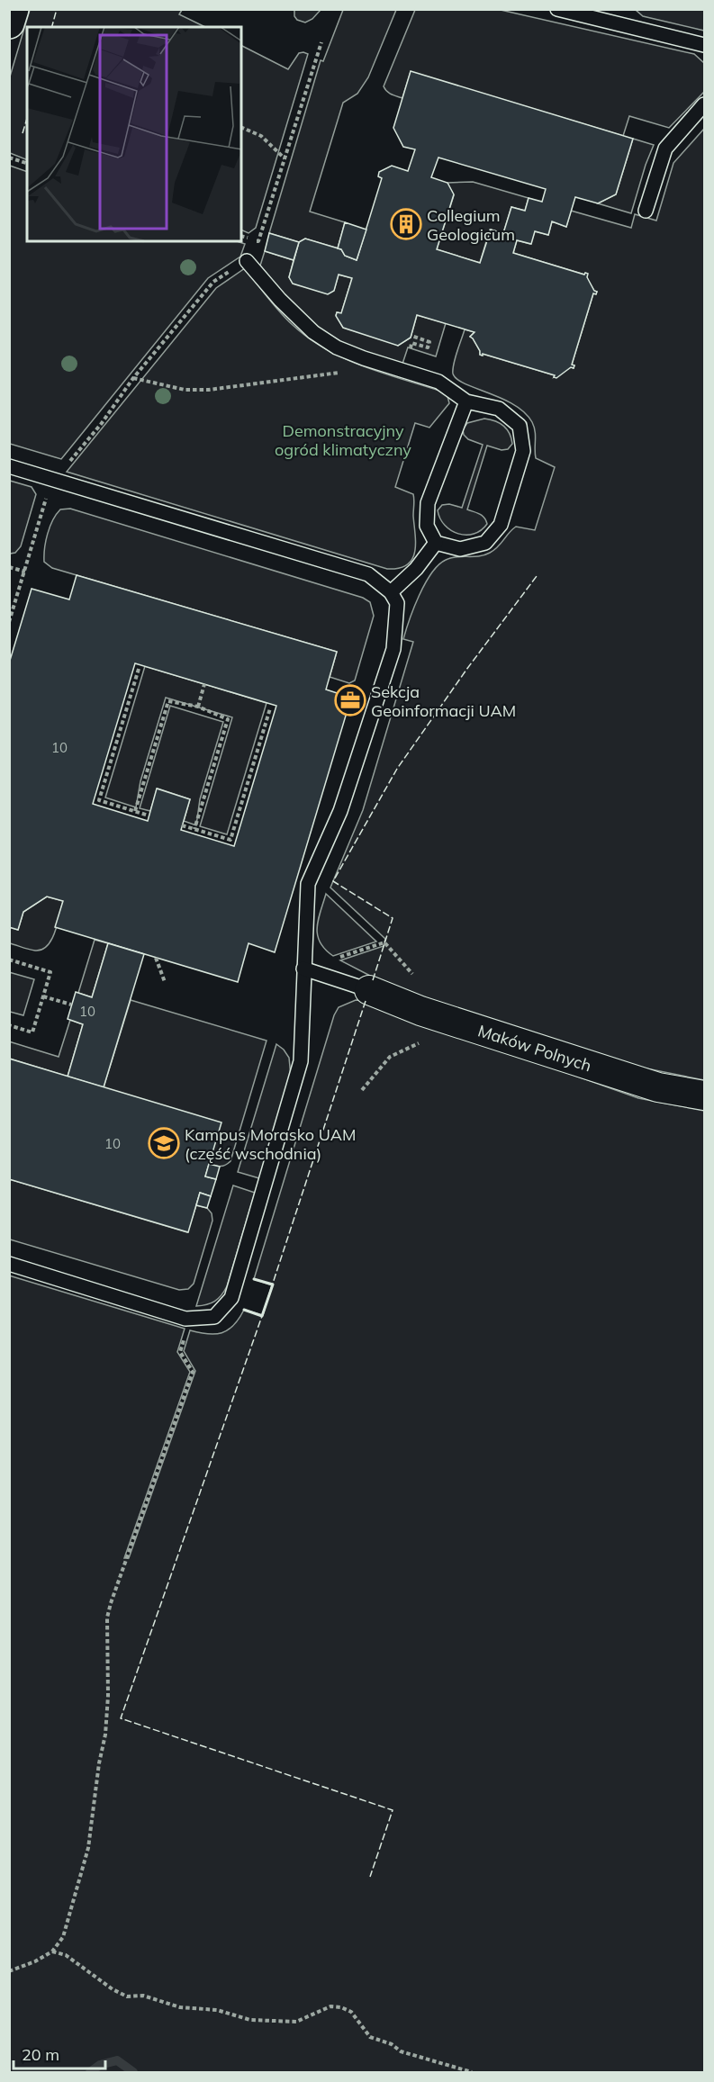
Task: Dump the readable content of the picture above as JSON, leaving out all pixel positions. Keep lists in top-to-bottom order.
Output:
{
  "streets": {
    "street": ["Maków Polnych"]
  },
  "parks": ["Demonstracyjny ogród klimatyczny"],
  "places": {
    "building": ["Collegium Geologicum"],
    "office": ["Sekcja Geoinformacji UAM"],
    "school or university": ["Kampus Morasko UAM (część wschodnia)"]
  },
  "house_numbers": ["10", "10", "10"],
  "scale_bar": "20 m"
}
